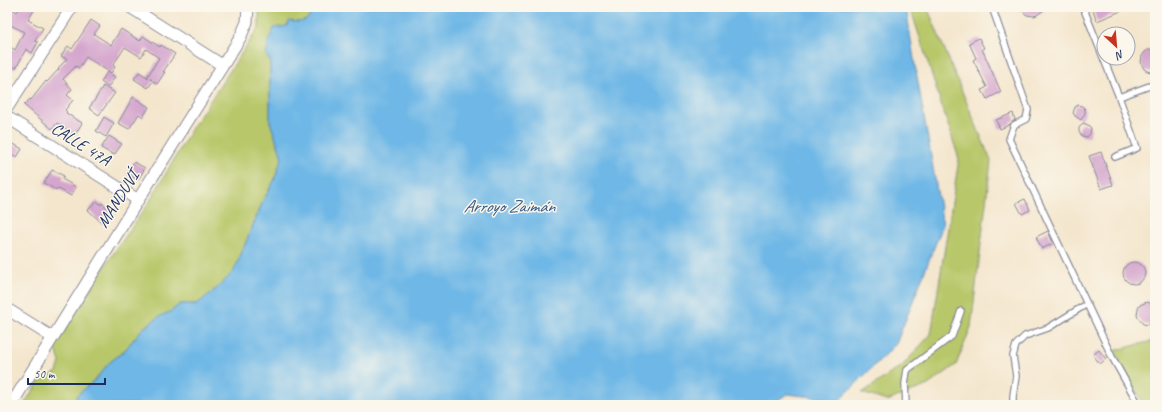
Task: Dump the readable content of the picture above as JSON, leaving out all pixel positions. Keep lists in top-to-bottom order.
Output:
{
  "streets": {
    "street": ["CALLE 47A", "MANDUVÍ"]
  },
  "crossings": [
    ["CALLE 47A", "MANDUVÍ"]
  ],
  "water": ["Arroyo Zaimán"],
  "scale_bar": "50 m",
  "north": "bottom right"
}
